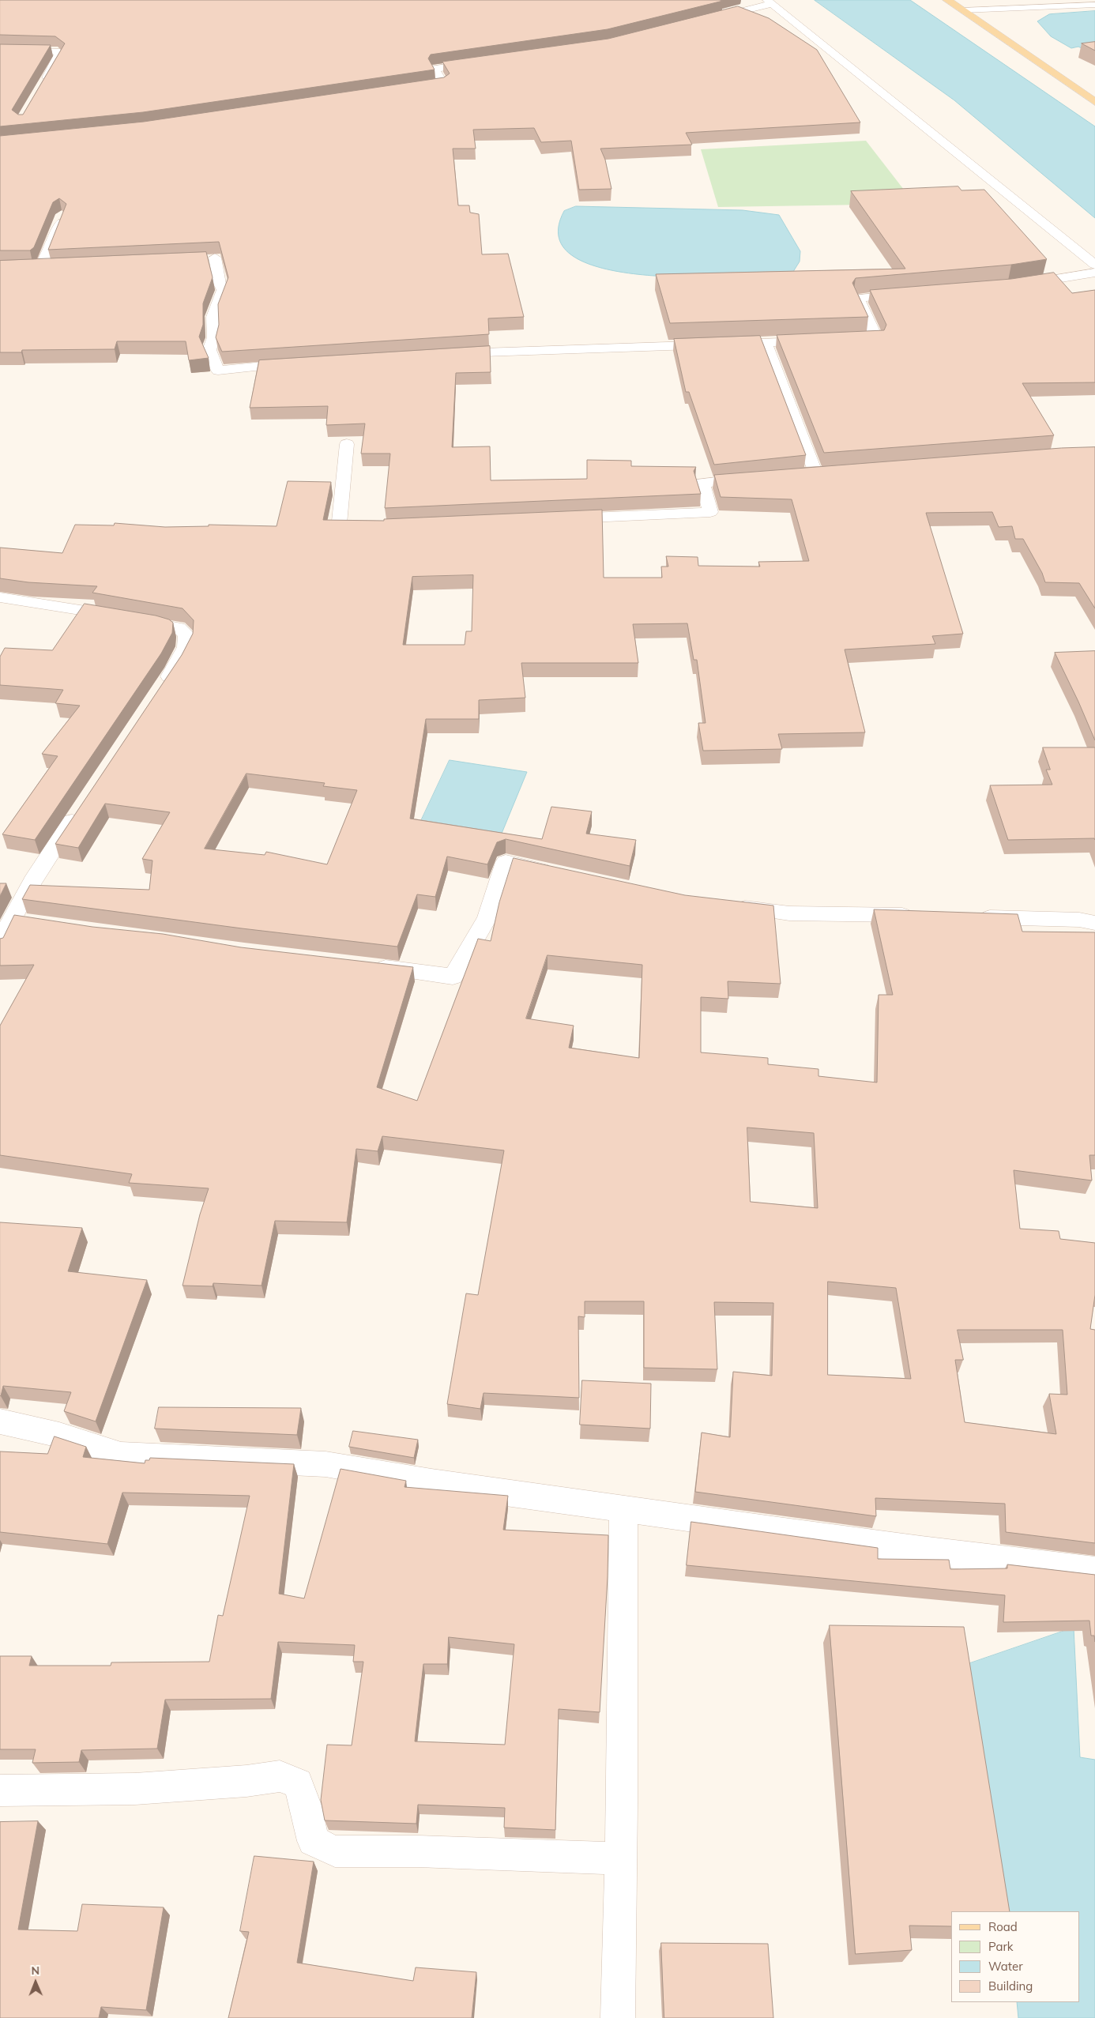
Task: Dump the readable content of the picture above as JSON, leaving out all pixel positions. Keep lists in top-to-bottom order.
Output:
{
  "legend": [
    "Road",
    "Park",
    "Water",
    "Building"
  ],
  "north": "top"
}
